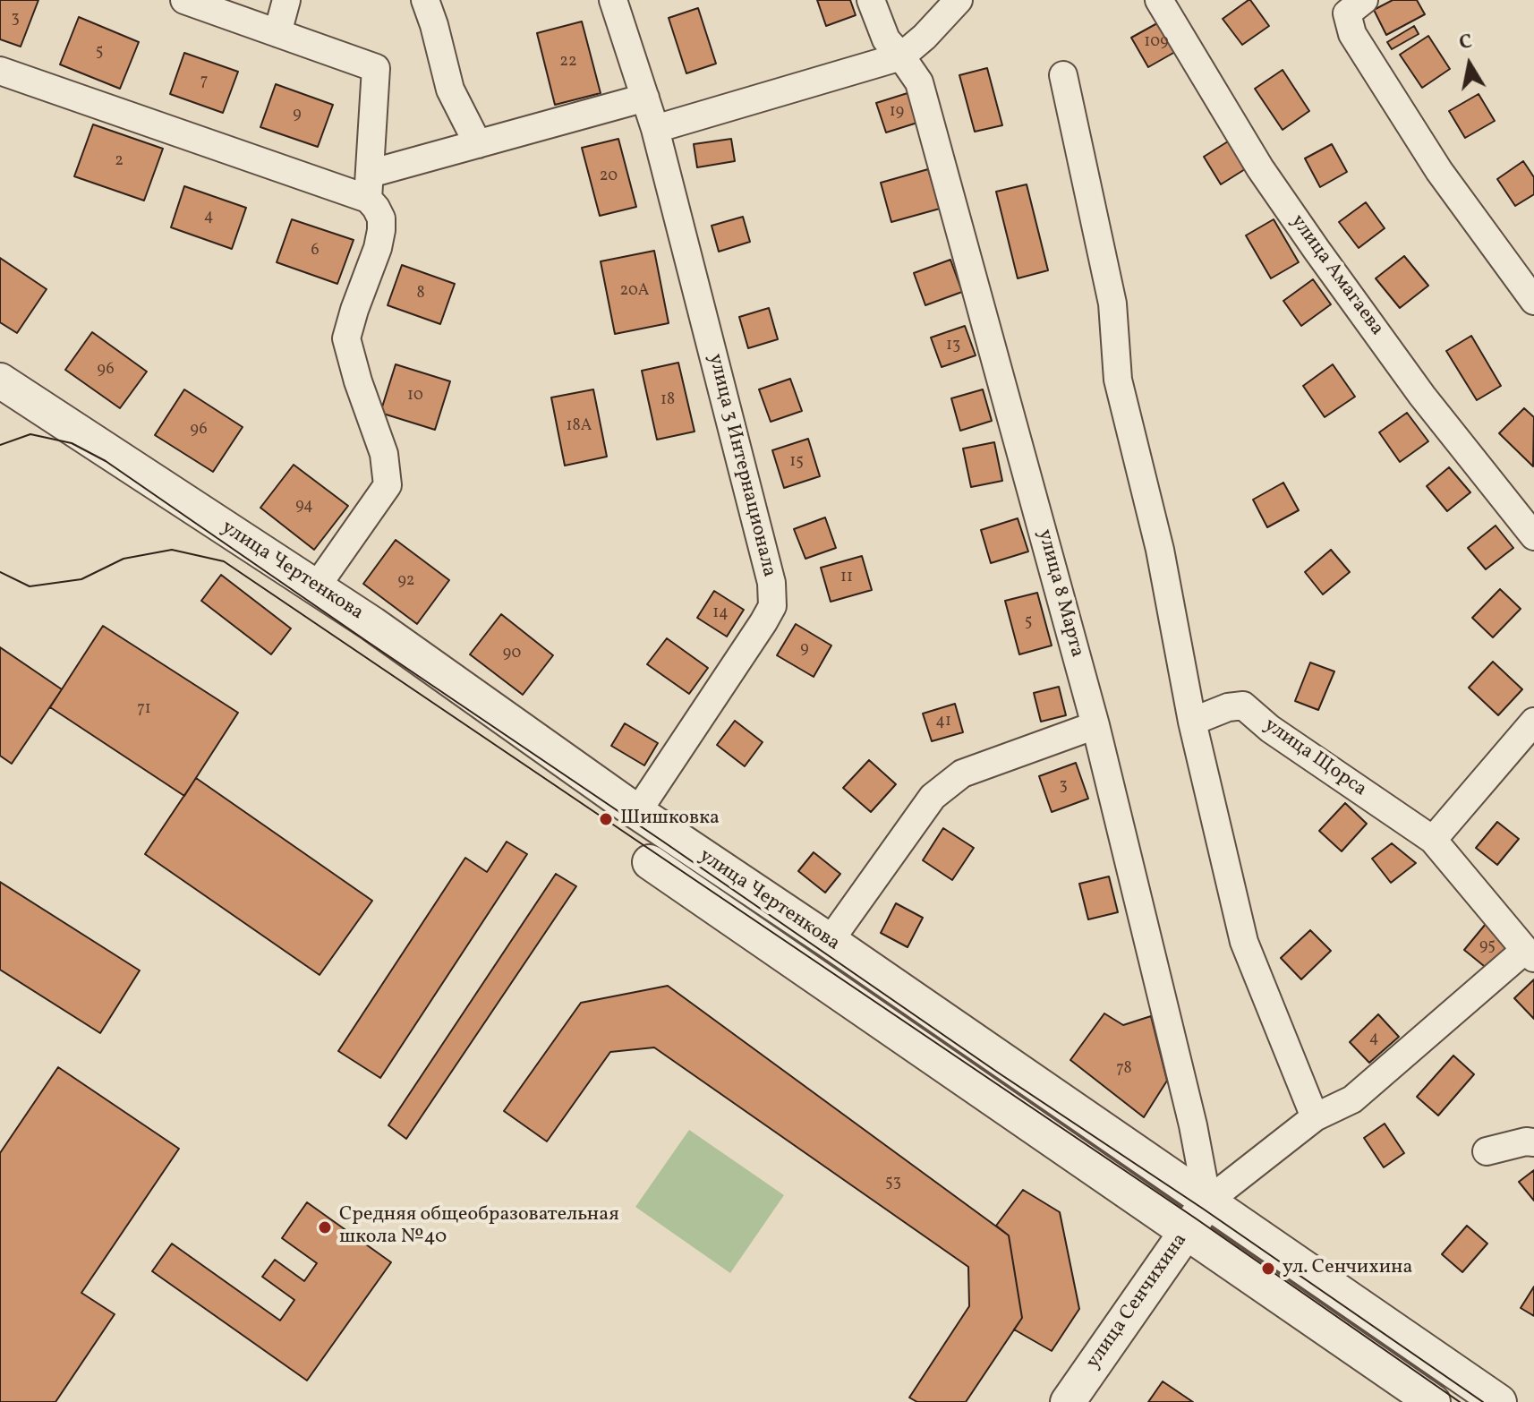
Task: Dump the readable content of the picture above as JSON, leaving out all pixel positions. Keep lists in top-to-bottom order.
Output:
{
  "streets": {
    "street": [
      "улица Амагаева",
      "улица 3 Интернационала",
      "улица Чертенкова",
      "улица 8 Марта",
      "улица Щорса",
      "улица Сенчихина"
    ]
  },
  "crossings": [
    ["улица 3 Интернационала", "улица Чертенкова"],
    ["улица Чертенкова", "улица 8 Марта"],
    ["улица Чертенкова", "улица Сенчихина"],
    ["улица 8 Марта", "улица Сенчихина"]
  ],
  "places": ["Шишковка", "Средняя общеобразовательная школа №40", "ул. Сенчихина"],
  "house_numbers": [
    "3",
    "109",
    "5",
    "22",
    "7",
    "19",
    "9",
    "2",
    "20",
    "4",
    "6",
    "20А",
    "8",
    "13",
    "96",
    "10",
    "18",
    "18А",
    "96",
    "15",
    "94",
    "11",
    "92",
    "14",
    "5",
    "9",
    "90",
    "71",
    "41",
    "3",
    "95",
    "4",
    "78",
    "53"
  ],
  "north": "top"
}
